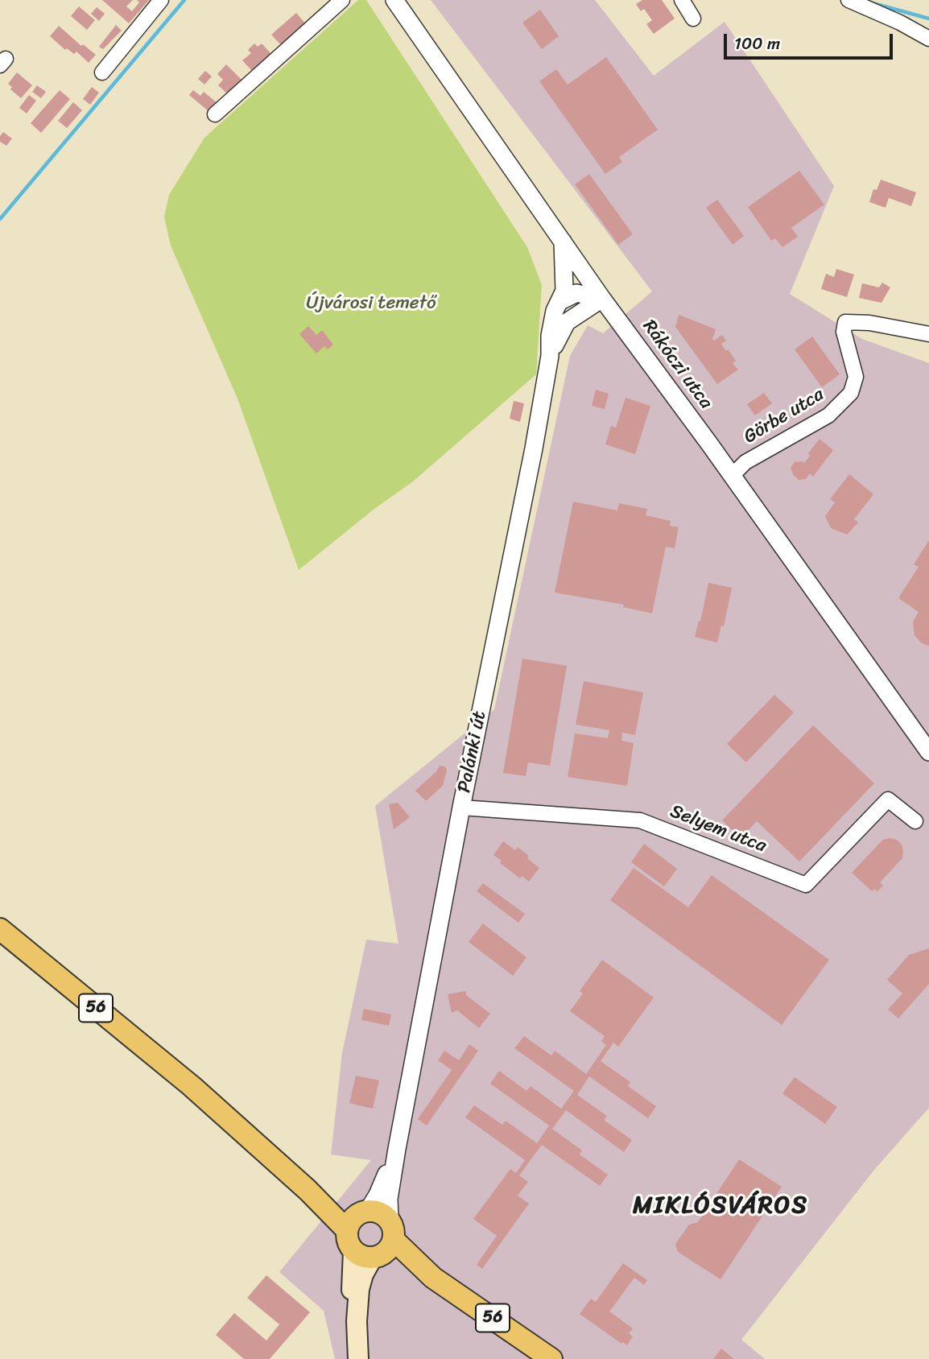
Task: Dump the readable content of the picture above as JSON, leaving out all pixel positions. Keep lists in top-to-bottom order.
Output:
{
  "streets": {
    "main road": ["Palánki út", "56"],
    "street": ["Rákóczi utca", "Görbe utca", "Selyem utca"]
  },
  "crossings": [
    ["Rákóczi utca", "Görbe utca"],
    ["Rákóczi utca", "Palánki út"],
    ["Palánki út", "Selyem utca"],
    ["Palánki út", "56"]
  ],
  "districts": ["MIKLÓSVÁROS"],
  "parks": ["Újvárosi temető"],
  "scale_bar": "100 m"
}
